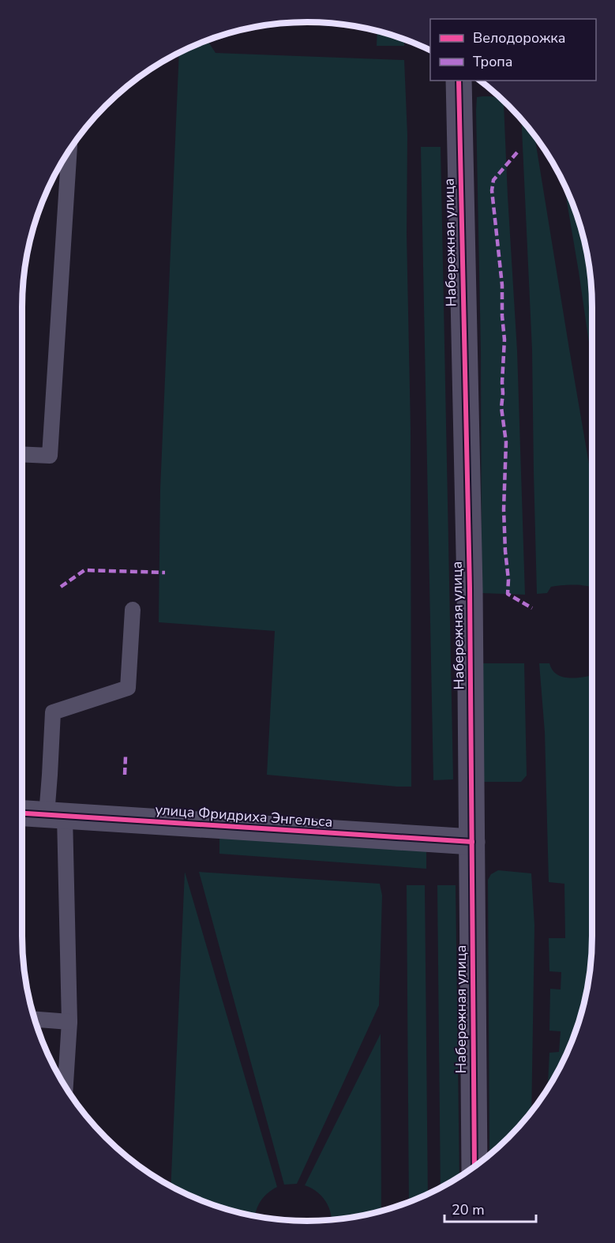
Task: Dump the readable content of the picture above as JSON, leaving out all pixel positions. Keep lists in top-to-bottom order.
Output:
{
  "streets": {
    "street": ["Набережная улица", "улица Фридриха Энгельса"]
  },
  "crossings": [
    ["Набережная улица", "улица Фридриха Энгельса"]
  ],
  "legend": ["Велодорожка", "Тропа"],
  "scale_bar": "20 m"
}
